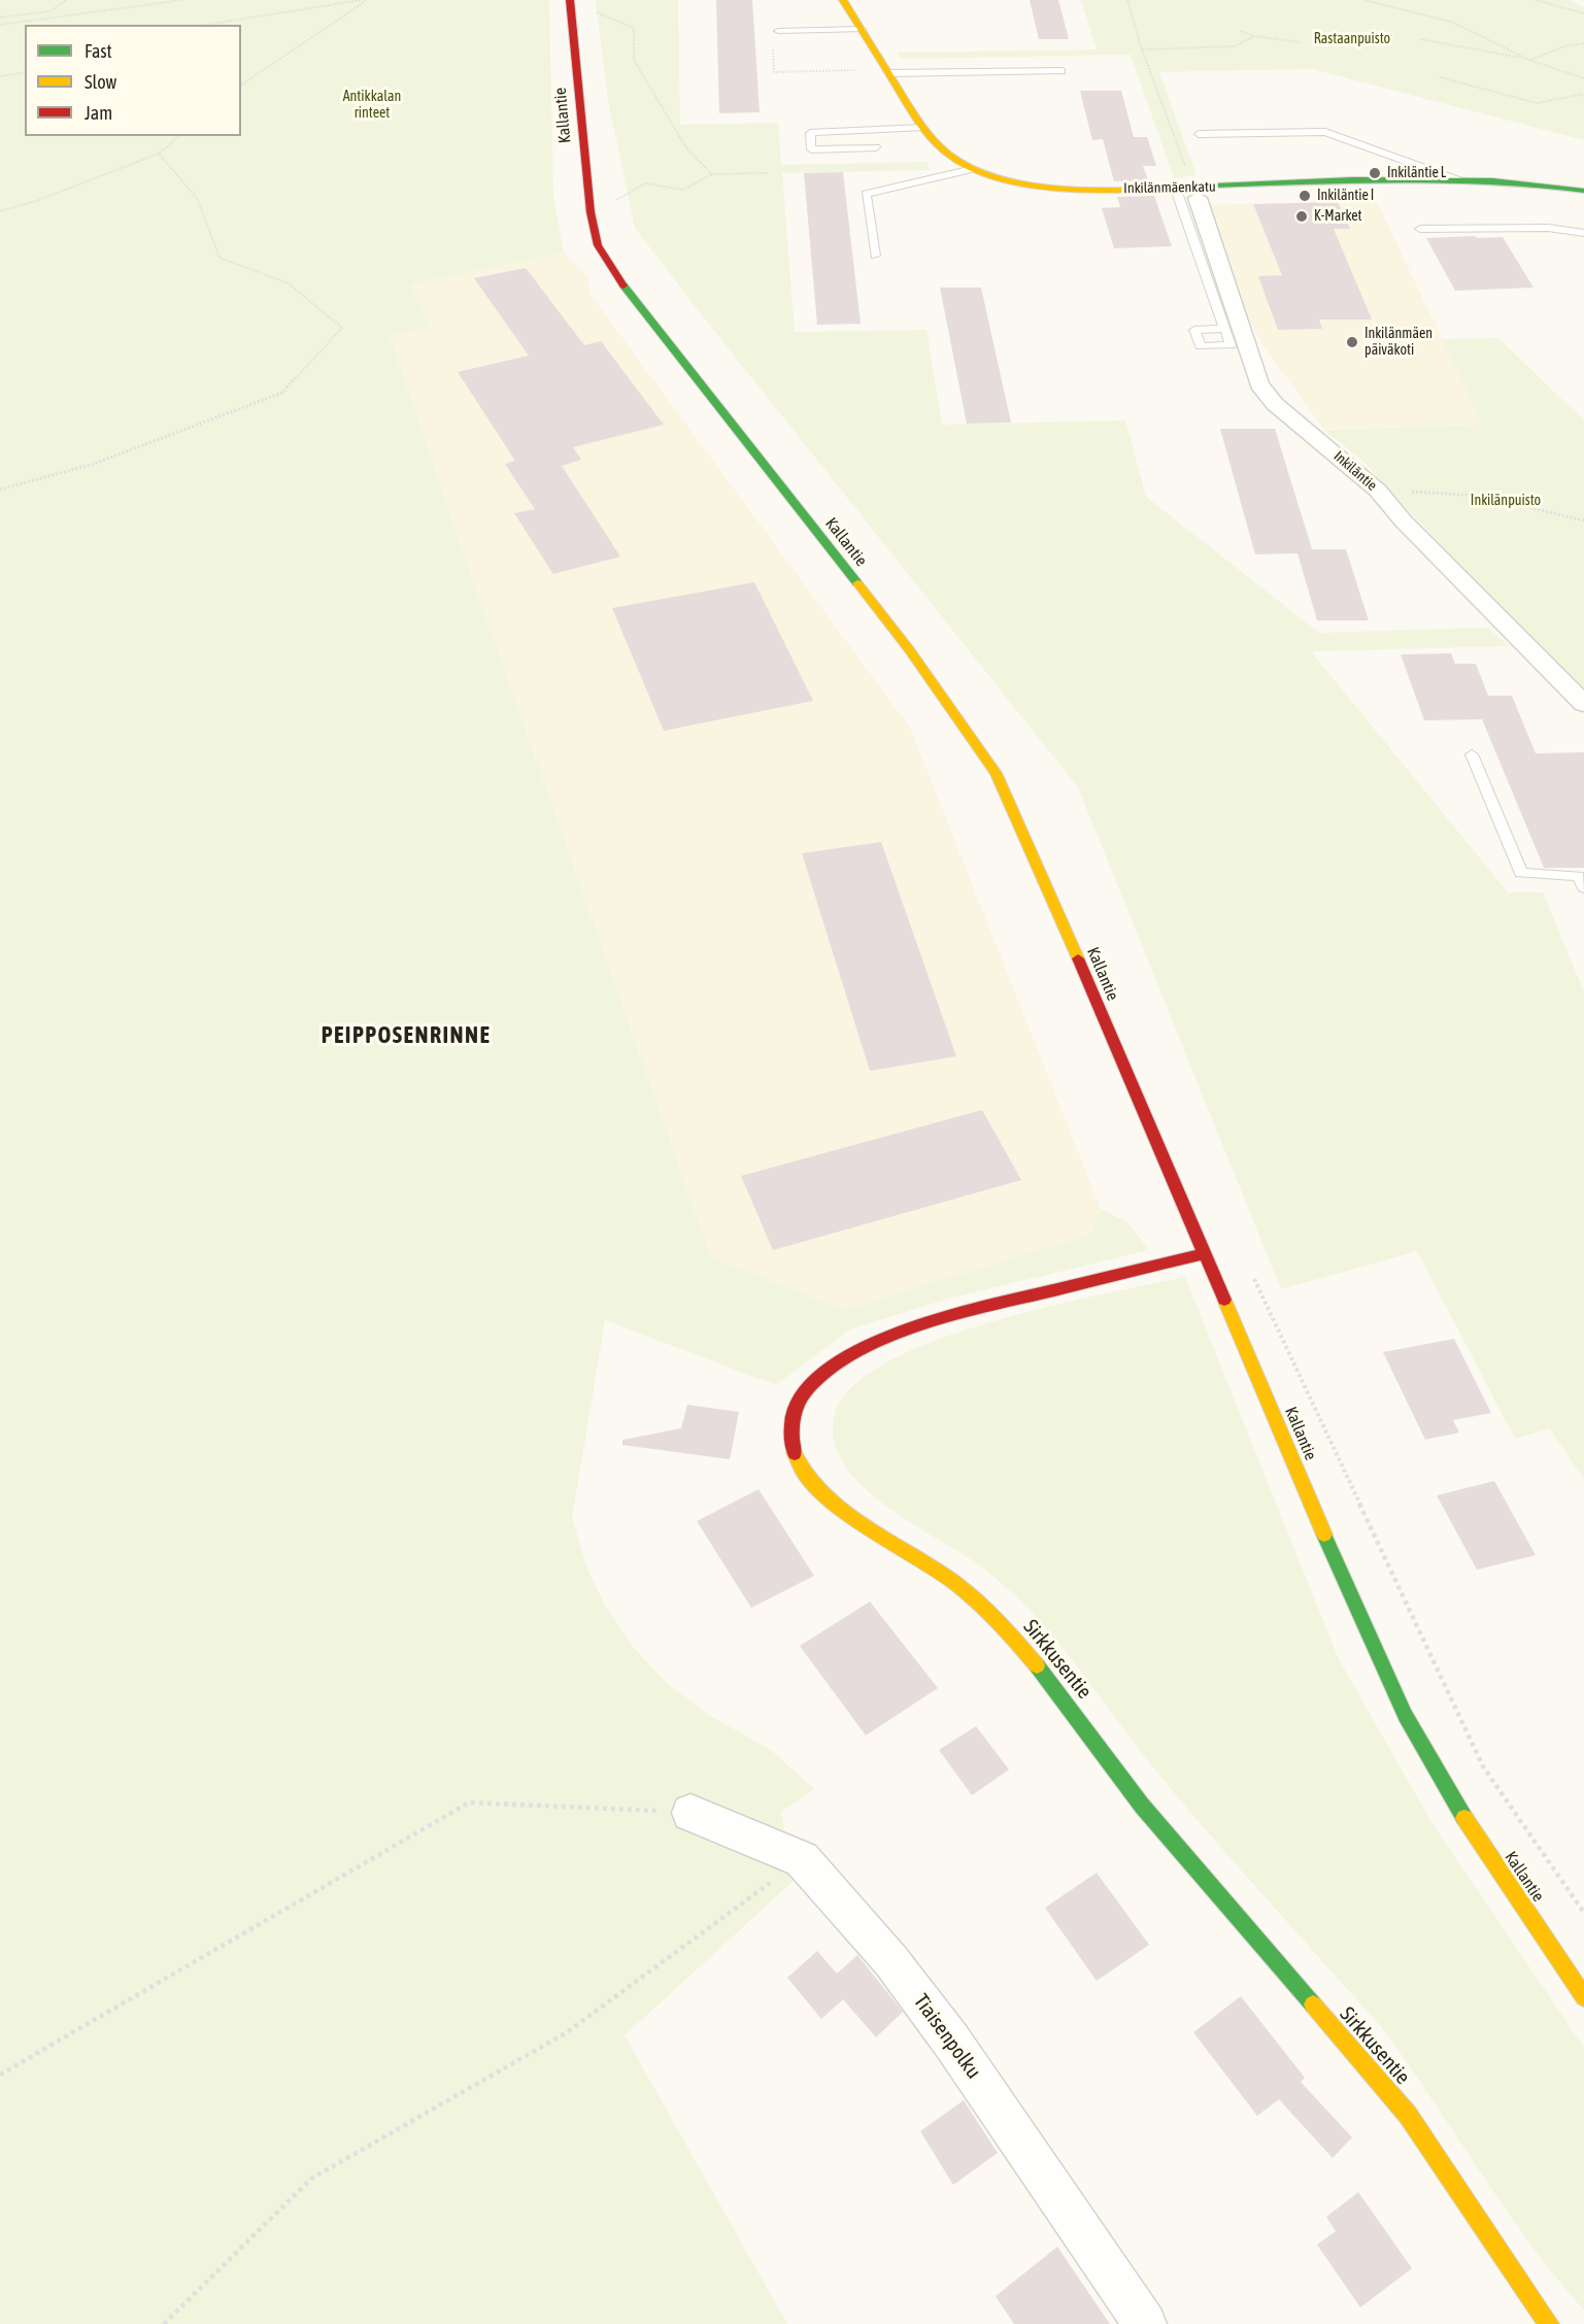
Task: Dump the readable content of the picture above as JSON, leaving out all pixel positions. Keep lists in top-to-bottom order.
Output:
{
  "streets": {
    "main road": ["Kallantie", "Inkilänmäenkatu", "Sirkkusentie"],
    "street": ["Inkiläntie", "Tiaisenpolku"]
  },
  "crossings": [
    ["Kallantie", "Sirkkusentie"],
    ["Inkilänmäenkatu", "Inkiläntie"]
  ],
  "districts": ["PEIPPOSENRINNE"],
  "parks": ["Rastaanpuisto", "Antikkalan rinteet", "Inkilänpuisto"],
  "places": [
    "Inkiläntie L",
    "Inkiläntie I",
    "K-Market",
    "Inkilänmäen päiväkoti"
  ],
  "legend": ["Fast", "Slow", "Jam"]
}
